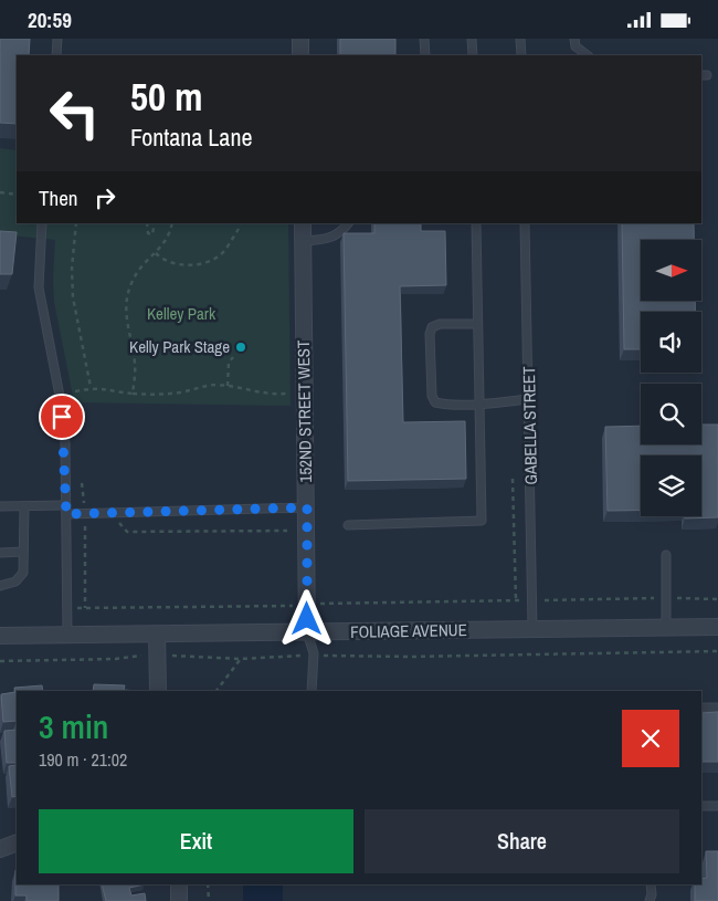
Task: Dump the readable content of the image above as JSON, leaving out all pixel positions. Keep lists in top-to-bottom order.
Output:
{
  "streets": {
    "street": ["152ND STREET WEST", "FOLIAGE AVENUE"],
    "lane": ["GABELLA STREET"]
  },
  "crossings": [
    ["152ND STREET WEST", "FOLIAGE AVENUE"],
    ["GABELLA STREET", "FOLIAGE AVENUE"]
  ],
  "parks": ["Kelley Park"],
  "places": ["Kelly Park Stage"],
  "north": "right",
  "page": {
    "status": "20:59",
    "turn": ["50 m", "Fontana Lane"],
    "then": "Then",
    "heading": ["3 min", "190 m · 21:02"],
    "buttons": ["Exit", "Share"]
  }
}
